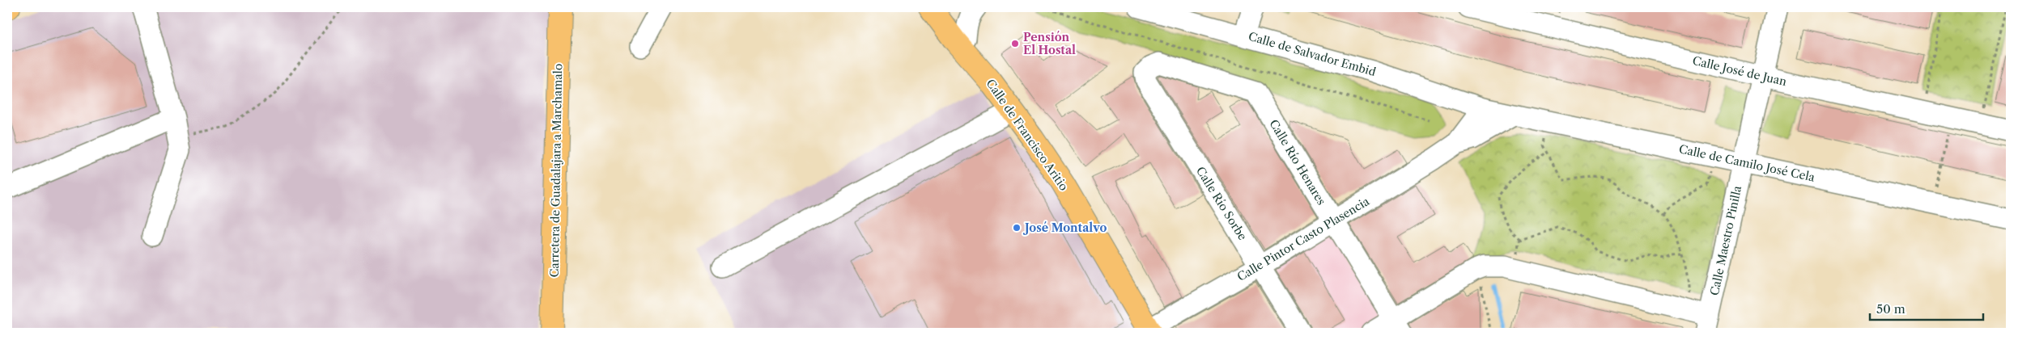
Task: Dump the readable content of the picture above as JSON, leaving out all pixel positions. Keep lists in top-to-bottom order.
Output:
{
  "streets": {
    "main road": ["Calle de Francisco Aritio", "Carretera de Guadalajara a Marchamalo"],
    "street": [
      "Calle de Salvador Embid",
      "Calle José de Juan",
      "Calle Río Henares",
      "Calle de Camilo José Cela",
      "Calle Río Sorbe",
      "Calle Pintor Casto Plasencia",
      "Calle Maestro Pinilla"
    ]
  },
  "crossings": [
    ["Calle de Salvador Embid", "Calle de Camilo José Cela"],
    ["Calle de Salvador Embid", "Calle Pintor Casto Plasencia"],
    ["Calle José de Juan", "Calle Maestro Pinilla"],
    ["Calle de Francisco Aritio", "Calle Pintor Casto Plasencia"],
    ["Calle Río Henares", "Calle Río Sorbe"],
    ["Calle Río Henares", "Calle Pintor Casto Plasencia"],
    ["Calle de Camilo José Cela", "Calle Pintor Casto Plasencia"],
    ["Calle de Camilo José Cela", "Calle Maestro Pinilla"],
    ["Calle Río Sorbe", "Calle Pintor Casto Plasencia"]
  ],
  "places": ["Pensión El Hostal", "José Montalvo"],
  "scale_bar": "50 m"
}
